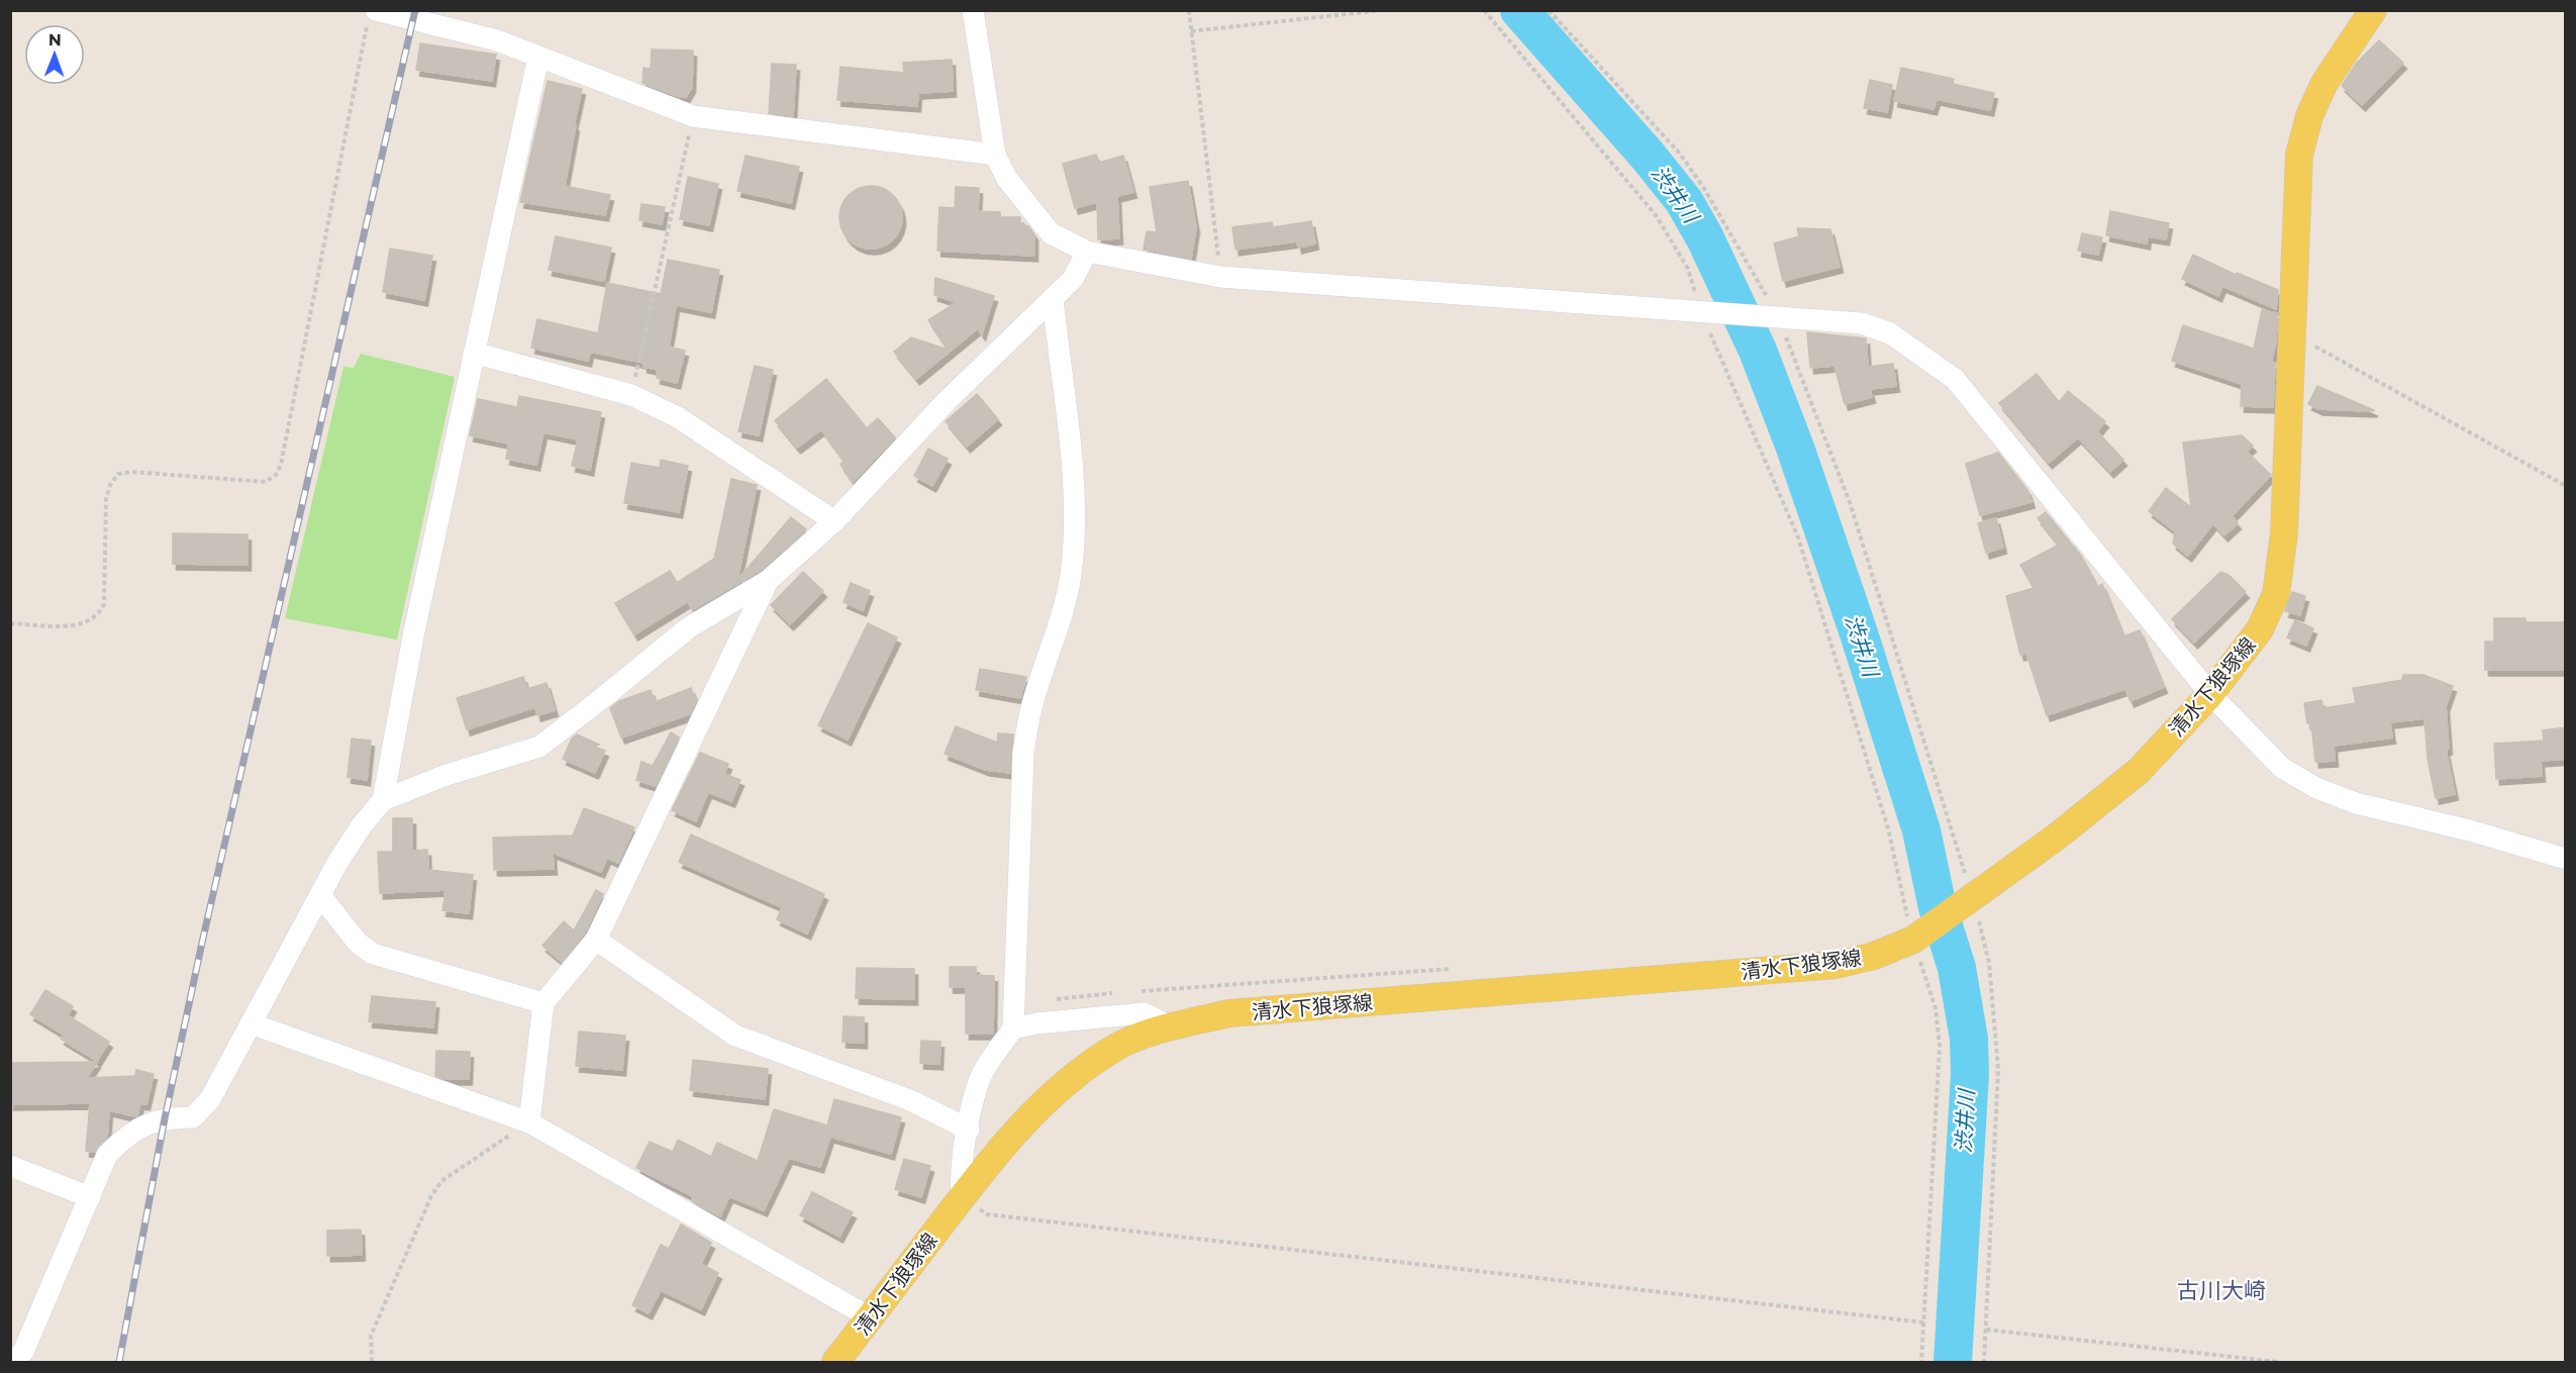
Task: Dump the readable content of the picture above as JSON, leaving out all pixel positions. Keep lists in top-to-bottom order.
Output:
{
  "streets": {
    "main road": ["清水下狼塚線"]
  },
  "districts": ["古川大崎"],
  "water": ["渋井川"],
  "north": "top"
}
